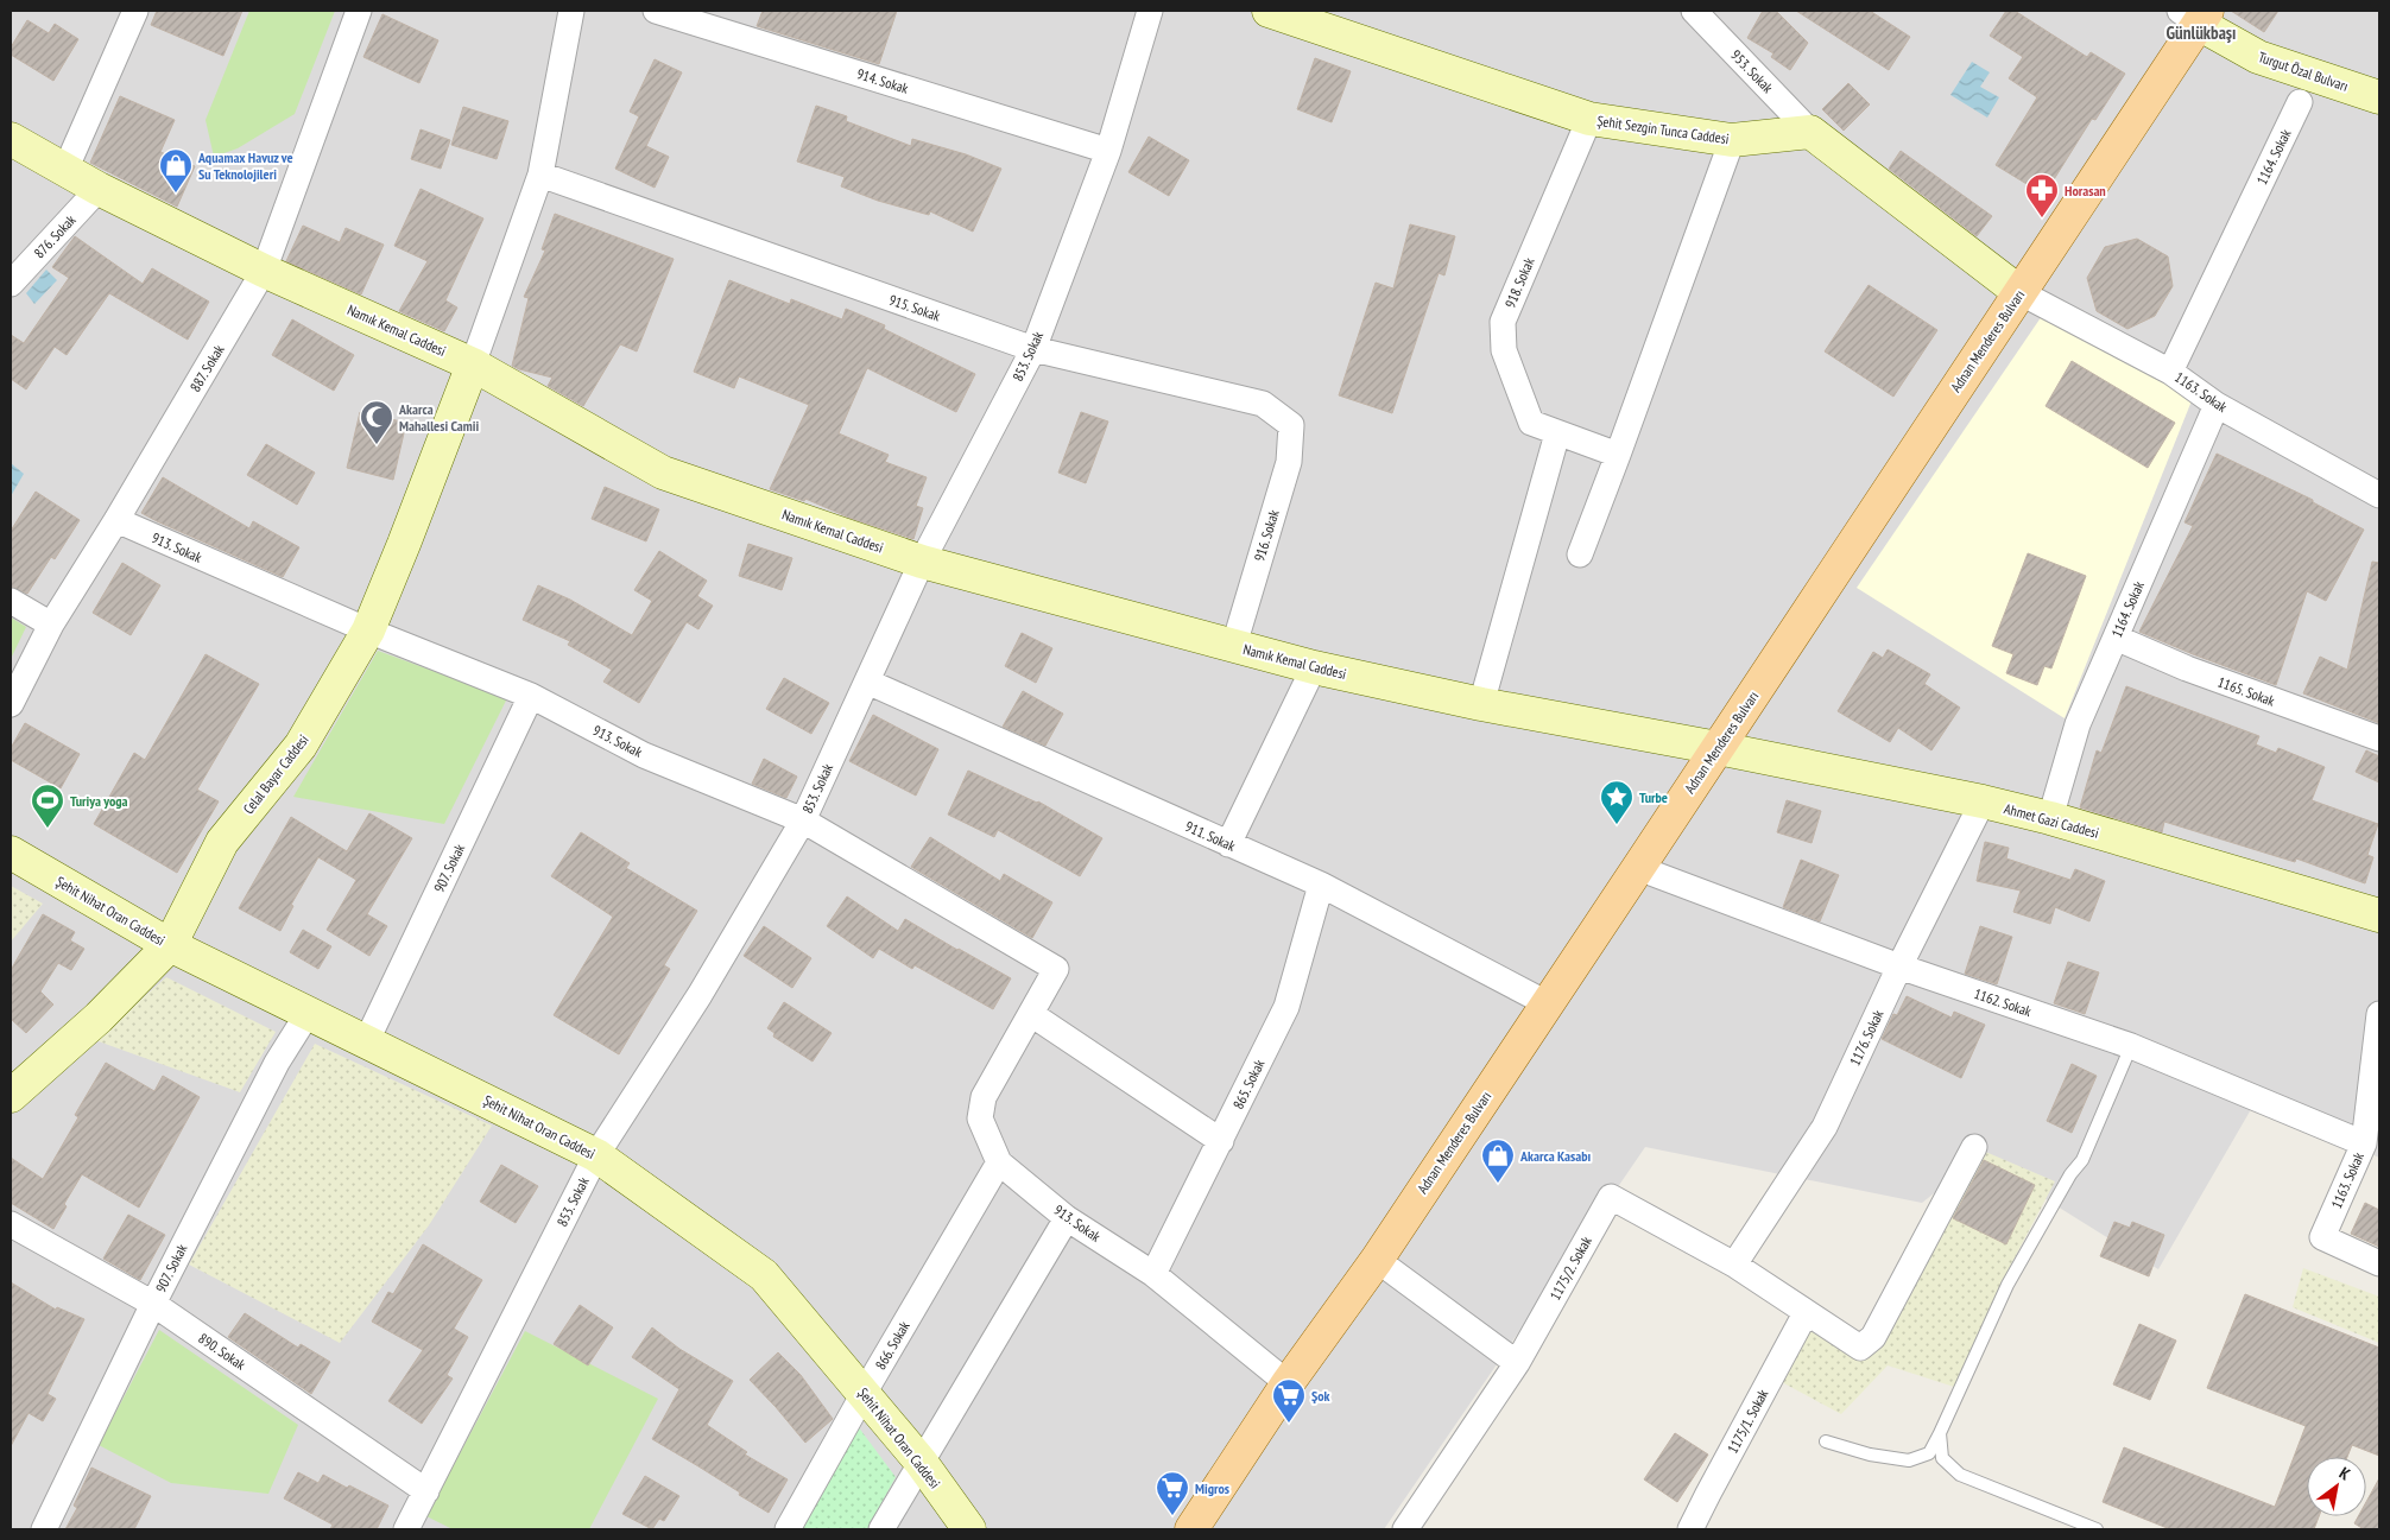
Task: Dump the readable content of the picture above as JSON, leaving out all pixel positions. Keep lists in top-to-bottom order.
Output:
{
  "streets": {
    "main road": ["Adnan Menderes Bulvarı"],
    "street": [
      "953. Sokak",
      "Turgut Özal Bulvarı",
      "914. Sokak",
      "Şehit Sezgin Tunca Caddesi",
      "1164. Sokak",
      "876. Sokak",
      "918. Sokak",
      "915. Sokak",
      "Namık Kemal Caddesi",
      "853. Sokak",
      "887. Sokak",
      "1163. Sokak",
      "916. Sokak",
      "913. Sokak",
      "1165. Sokak",
      "Celal Bayar Caddesi",
      "Ahmet Gazi Caddesi",
      "911. Sokak",
      "907. Sokak",
      "Şehit Nihat Oran Caddesi",
      "1162. Sokak",
      "1176. Sokak",
      "865. Sokak",
      "1175/2. Sokak",
      "866. Sokak",
      "890. Sokak",
      "1175/1. Sokak"
    ]
  },
  "crossings": [
    ["953. Sokak", "Şehit Sezgin Tunca Caddesi"],
    ["Turgut Özal Bulvarı", "Adnan Menderes Bulvarı"],
    ["914. Sokak", "853. Sokak"],
    ["Şehit Sezgin Tunca Caddesi", "918. Sokak"],
    ["1164. Sokak", "1163. Sokak"],
    ["1164. Sokak", "1165. Sokak"],
    ["1164. Sokak", "Ahmet Gazi Caddesi"],
    ["876. Sokak", "Namık Kemal Caddesi"],
    ["915. Sokak", "853. Sokak"],
    ["915. Sokak", "916. Sokak"],
    ["Namık Kemal Caddesi", "Adnan Menderes Bulvarı"],
    ["Namık Kemal Caddesi", "853. Sokak"],
    ["Namık Kemal Caddesi", "887. Sokak"],
    ["Namık Kemal Caddesi", "916. Sokak"],
    ["Namık Kemal Caddesi", "Celal Bayar Caddesi"],
    ["Namık Kemal Caddesi", "Ahmet Gazi Caddesi"],
    ["Adnan Menderes Bulvarı", "1163. Sokak"],
    ["Adnan Menderes Bulvarı", "913. Sokak"],
    ["Adnan Menderes Bulvarı", "Ahmet Gazi Caddesi"],
    ["Adnan Menderes Bulvarı", "911. Sokak"],
    ["Adnan Menderes Bulvarı", "1162. Sokak"],
    ["853. Sokak", "913. Sokak"],
    ["853. Sokak", "911. Sokak"],
    ["853. Sokak", "Şehit Nihat Oran Caddesi"],
    ["853. Sokak", "890. Sokak"],
    ["887. Sokak", "913. Sokak"],
    ["1163. Sokak", "1162. Sokak"],
    ["913. Sokak", "Celal Bayar Caddesi"],
    ["913. Sokak", "907. Sokak"],
    ["913. Sokak", "865. Sokak"],
    ["913. Sokak", "866. Sokak"],
    ["Celal Bayar Caddesi", "Şehit Nihat Oran Caddesi"],
    ["Ahmet Gazi Caddesi", "1176. Sokak"],
    ["911. Sokak", "865. Sokak"],
    ["907. Sokak", "Şehit Nihat Oran Caddesi"],
    ["907. Sokak", "890. Sokak"],
    ["Şehit Nihat Oran Caddesi", "866. Sokak"],
    ["1162. Sokak", "1176. Sokak"],
    ["1176. Sokak", "1175/2. Sokak"],
    ["1175/2. Sokak", "1175/1. Sokak"]
  ],
  "districts": ["Günlükbaşı"],
  "places": {
    "shop": ["Aquamax Havuz ve Su Teknolojileri", "Akarca Kasabı"],
    "pharmacy": ["Horasan"],
    "mosque": ["Akarca Mahallesi Camii"],
    "place": ["Turbe"],
    "sports": ["Turiya yoga"],
    "supermarket": ["Şok", "Migros"]
  },
  "north": "top right"
}
